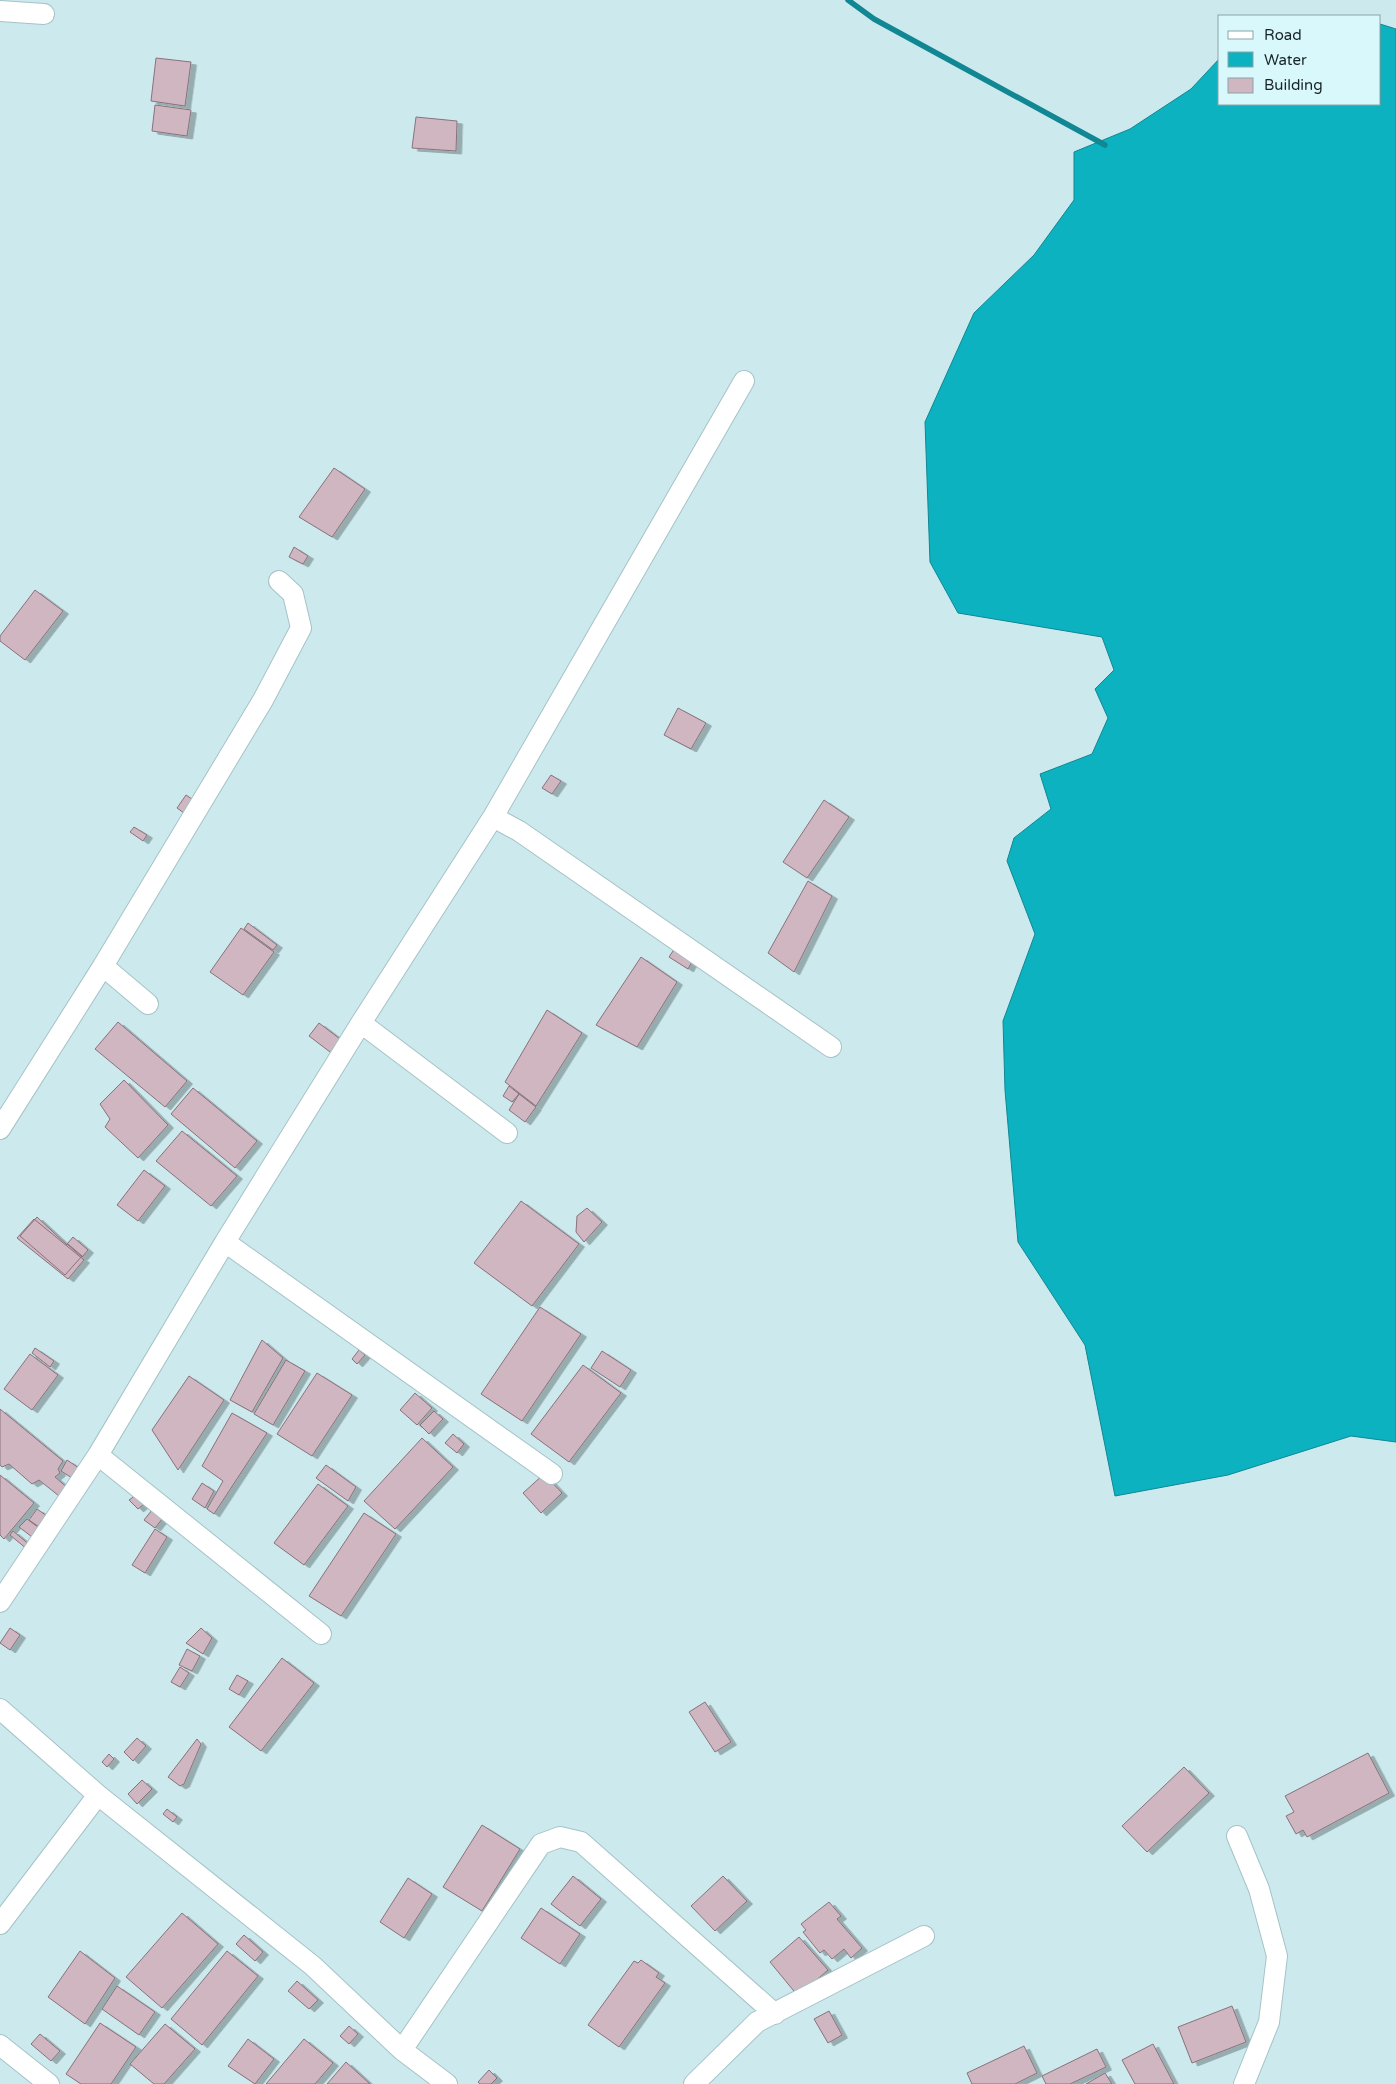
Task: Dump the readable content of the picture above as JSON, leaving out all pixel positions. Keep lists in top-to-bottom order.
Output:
{
  "legend": ["Road", "Water", "Building"]
}
